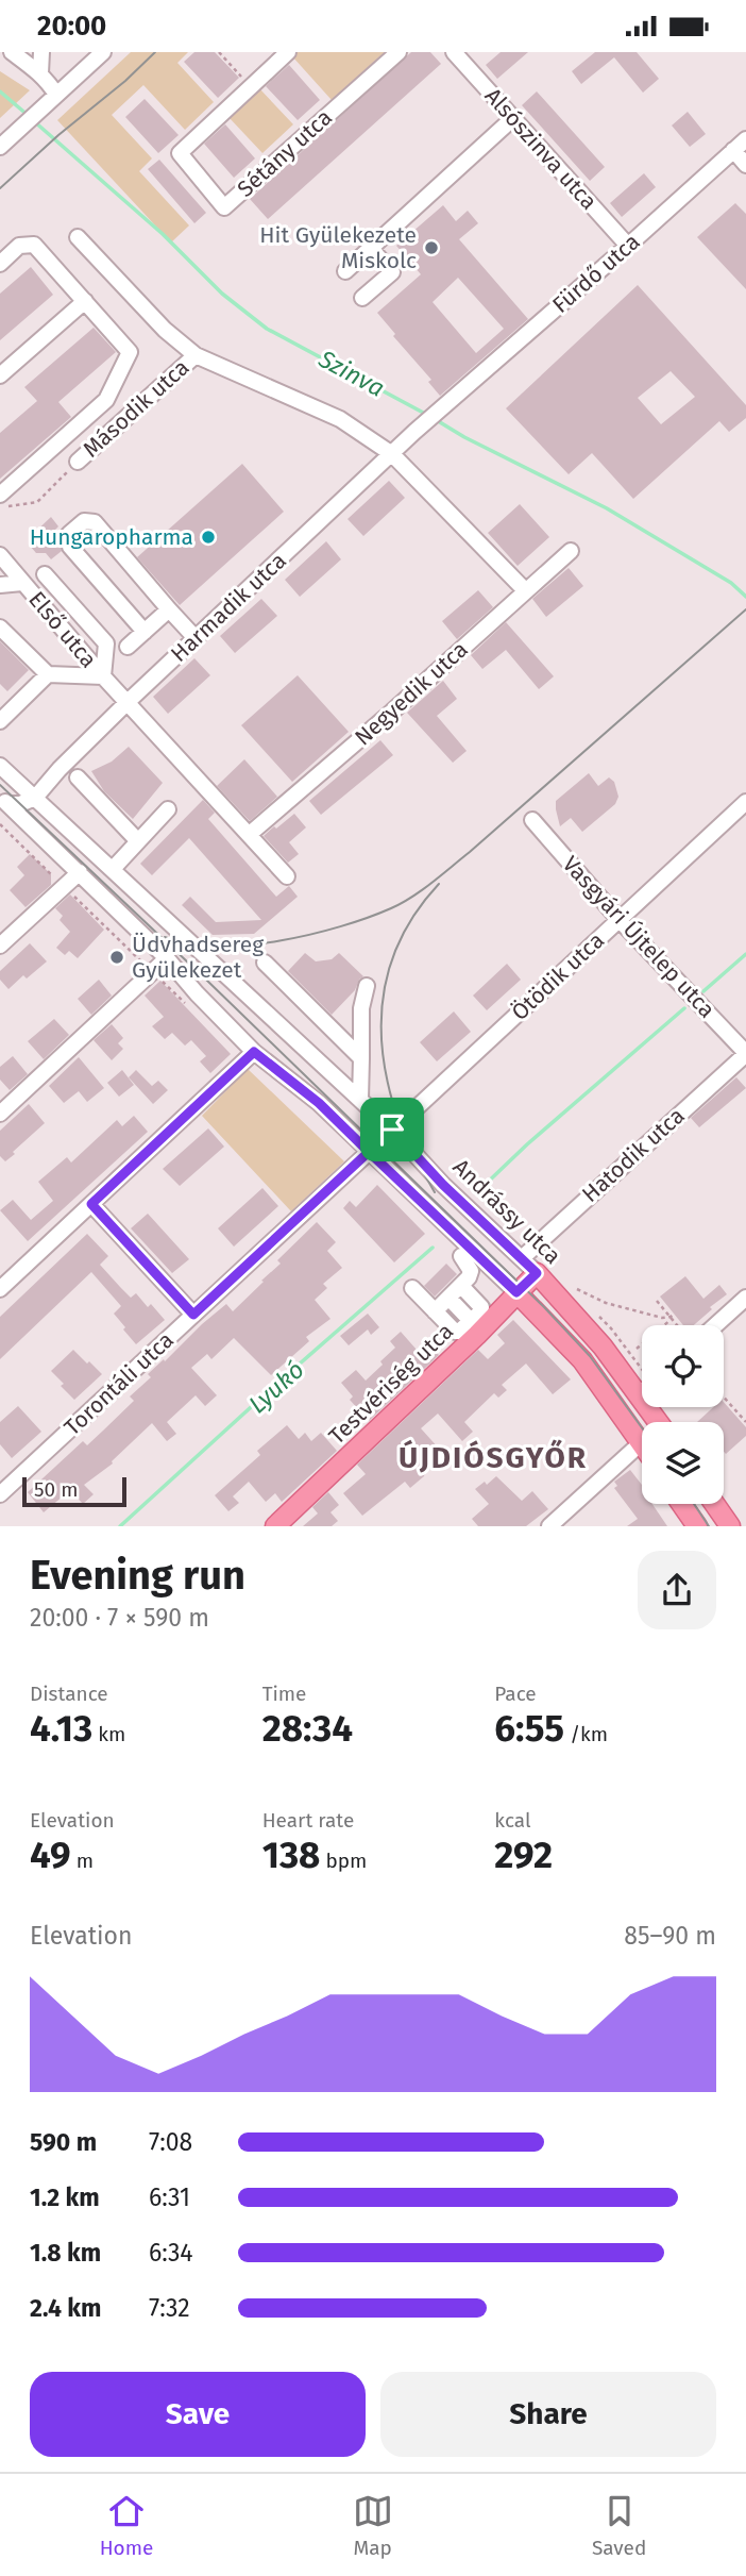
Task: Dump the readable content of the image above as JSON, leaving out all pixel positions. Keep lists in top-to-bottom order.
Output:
{
  "streets": {
    "main road": ["Andrássy utca", "Testvériség utca"],
    "street": [
      "Alsószinva utca",
      "Sétány utca",
      "Fürdő utca",
      "Második utca",
      "Harmadik utca",
      "Első utca",
      "Negyedik utca",
      "Vasgyári Újtelep utca",
      "Ötödik utca",
      "Hatodik utca",
      "Torontáli utca"
    ]
  },
  "crossings": [
    ["Alsószinva utca", "Fürdő utca"],
    ["Fürdő utca", "Harmadik utca"],
    ["Harmadik utca", "Első utca"],
    ["Harmadik utca", "Andrássy utca"],
    ["Első utca", "Negyedik utca"],
    ["Vasgyári Újtelep utca", "Ötödik utca"],
    ["Vasgyári Újtelep utca", "Hatodik utca"],
    ["Ötödik utca", "Andrássy utca"],
    ["Ötödik utca", "Torontáli utca"],
    ["Hatodik utca", "Andrássy utca"],
    ["Andrássy utca", "Testvériség utca"]
  ],
  "districts": ["ÚJDIÓSGYŐR"],
  "water": ["Szinva", "Lyukó"],
  "places": ["Hit Gyülekezete Miskolc", "Hungaropharma", "Üdvhadsereg Gyülekezet"],
  "scale_bar": "50 m",
  "page": {
    "status": "20:00",
    "scale": "50 m",
    "heading": ["Evening run", "20:00 · 7 × 590 m"],
    "stats": [
      ["Distance", "4.13 km"],
      ["Time", "28:34"],
      ["Pace", "6:55 /km"],
      ["Elevation", "49 m"],
      ["Heart rate", "138 bpm"],
      ["kcal", "292"]
    ],
    "chart": ["Elevation", "85–90 m"],
    "list": [
      {
        "name": "590 m",
        "note": "7:08"
      },
      {
        "name": "1.2 km",
        "note": "6:31"
      },
      {
        "name": "1.8 km",
        "note": "6:34"
      },
      {
        "name": "2.4 km",
        "note": "7:32"
      }
    ],
    "buttons": ["Save", "Share"],
    "tabs": ["Home", "Map", "Saved"]
  }
}
